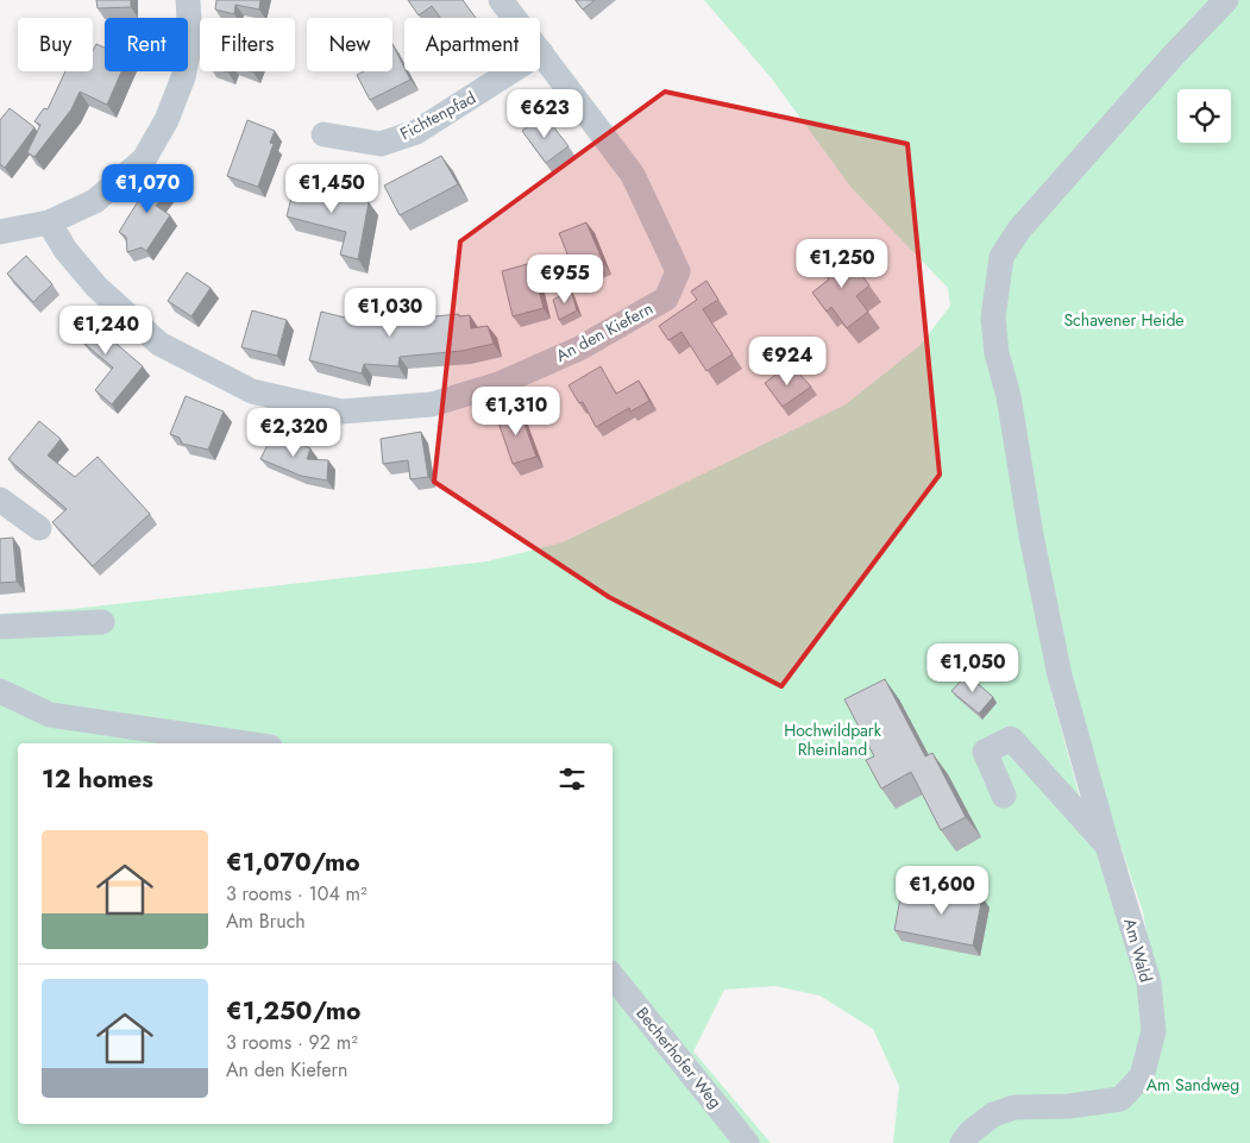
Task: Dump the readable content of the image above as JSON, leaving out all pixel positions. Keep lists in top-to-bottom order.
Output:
{
  "streets": {
    "street": [
      "Fichtenpfad",
      "An den Kiefern",
      "Am Wald",
      "Becherhofer Weg"
    ]
  },
  "crossings": [
    ["Fichtenpfad", "An den Kiefern"]
  ],
  "parks": ["Schavener Heide", "Hochwildpark Rheinland", "Am Sandweg"],
  "page": {
    "chip": [
      "Buy",
      "Rent",
      "Filters",
      "New",
      "Apartment"
    ],
    "price": [
      "€623",
      "€1,070",
      "€1,450",
      "€1,250",
      "€955",
      "€1,030",
      "€1,240",
      "€924",
      "€1,310",
      "€2,320",
      "€1,050",
      "€1,600"
    ],
    "heading": "12 homes",
    "list": [
      {
        "name": "€1,070/mo",
        "note": "3 rooms · 104 m² · Am Bruch"
      },
      {
        "name": "€1,250/mo",
        "note": "3 rooms · 92 m² · An den Kiefern"
      }
    ]
  }
}
